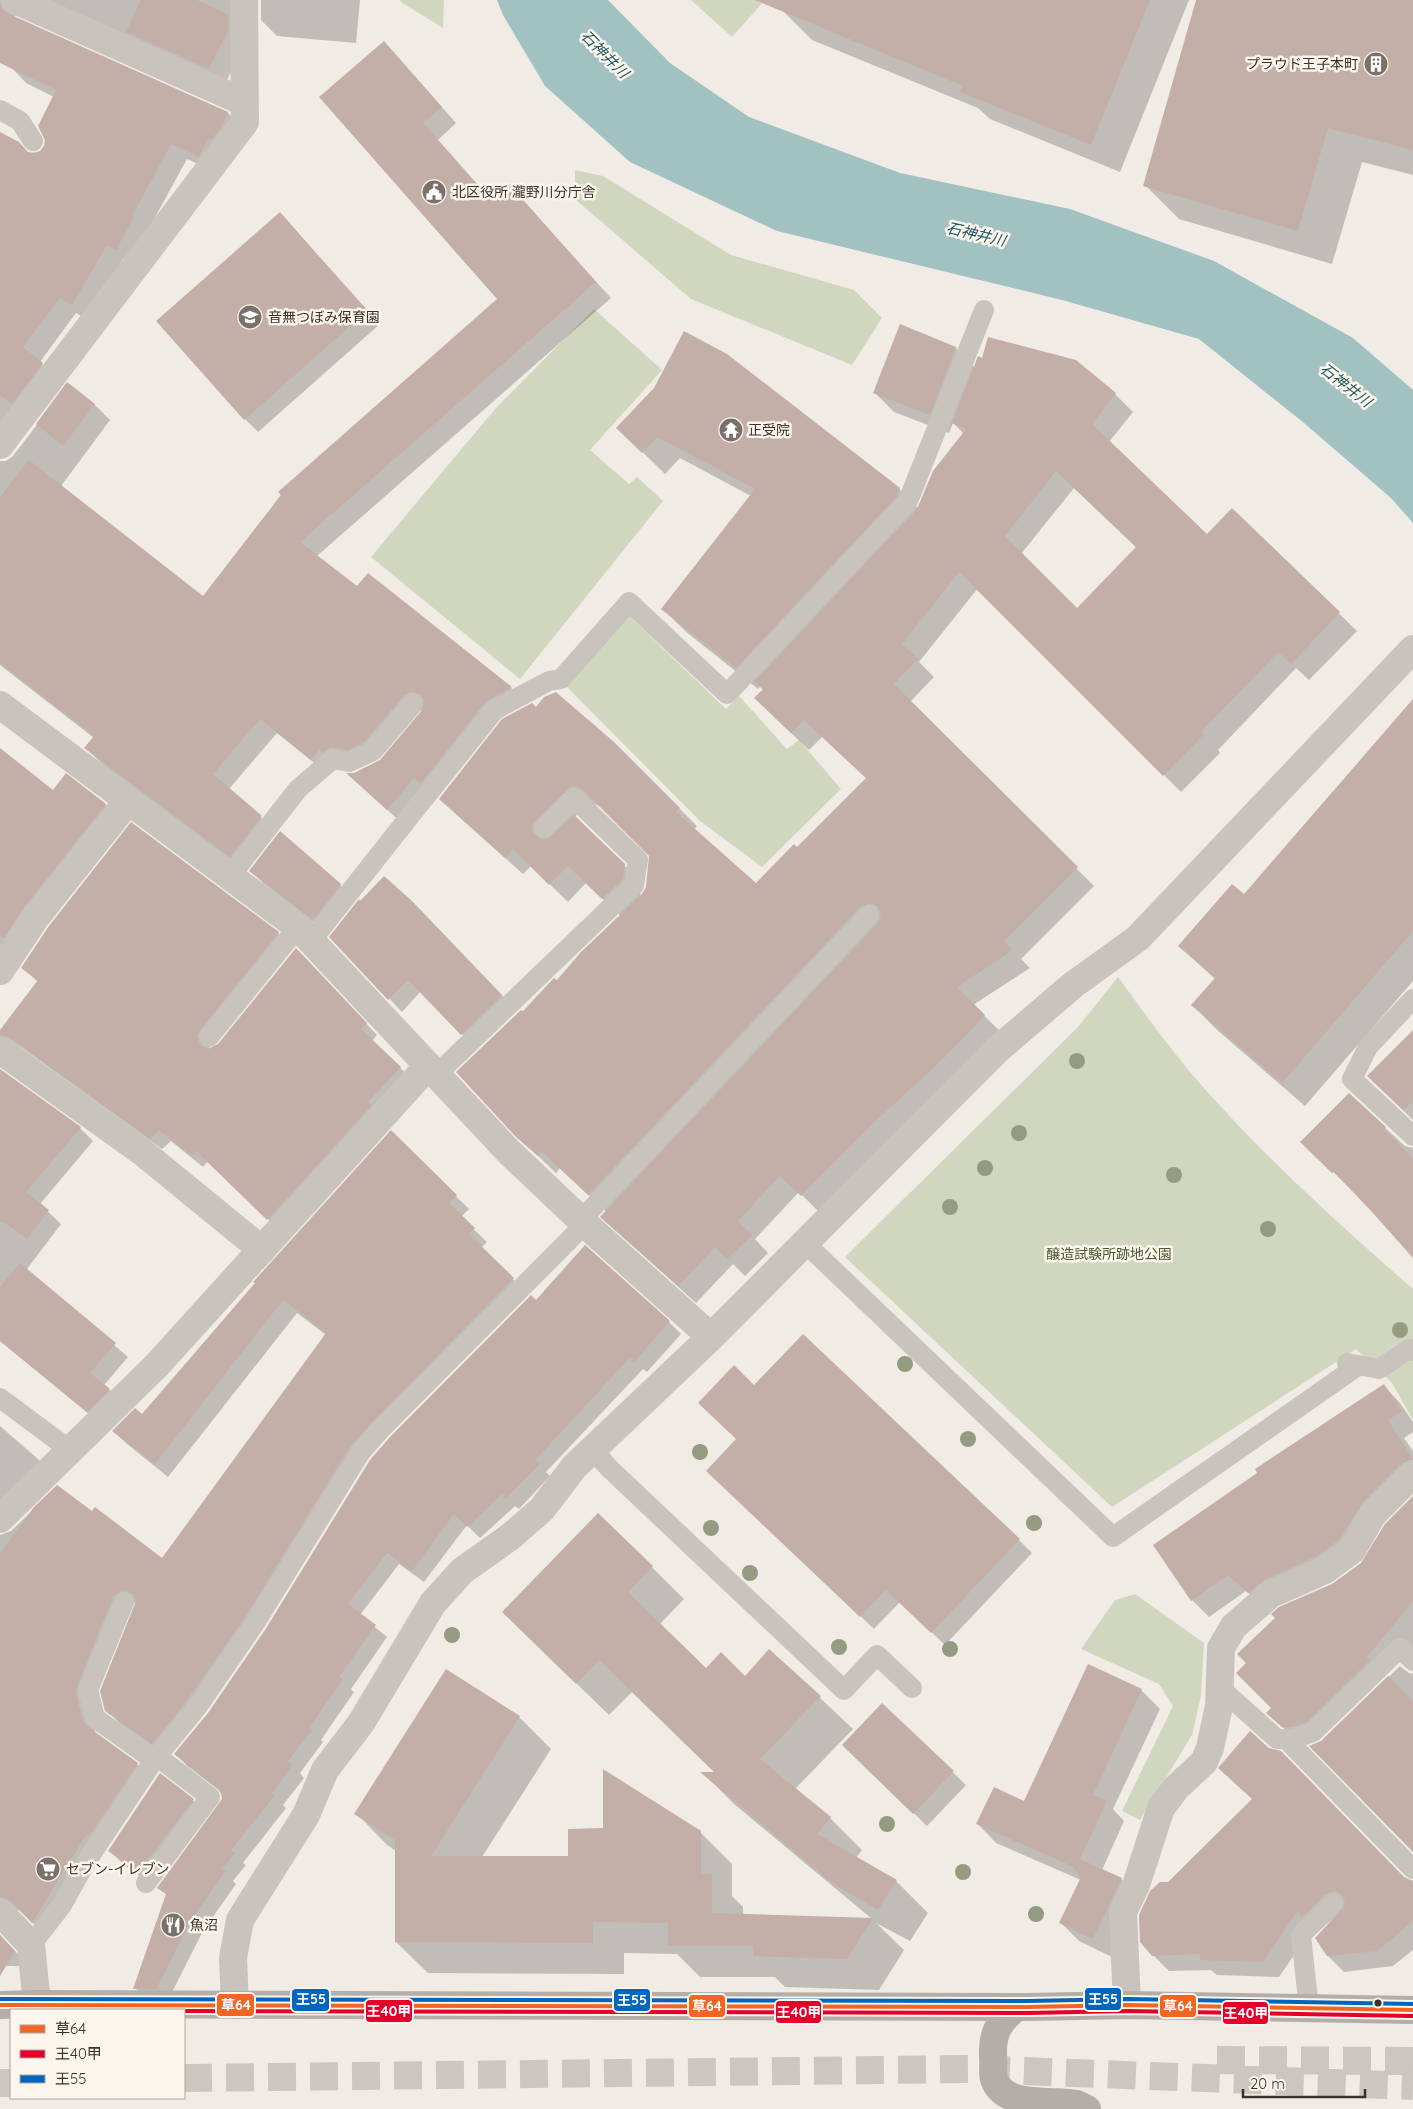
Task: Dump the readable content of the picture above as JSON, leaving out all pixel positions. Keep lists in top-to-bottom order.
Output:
{
  "water": ["石神井川"],
  "parks": ["醸造試験所跡地公園"],
  "places": {
    "building": ["プラウド王子本町"],
    "public building": ["北区役所 瀧野川分庁舎"],
    "school or university": ["音無つぼみ保育園"],
    "temple": ["正受院"],
    "supermarket": ["セブン-イレブン"],
    "restaurant": ["魚沼"]
  },
  "lines": ["transit line 王55", "transit line 草64", "transit line 王40甲"],
  "legend": ["草64", "王40甲", "王55"],
  "scale_bar": "20 m"
}
